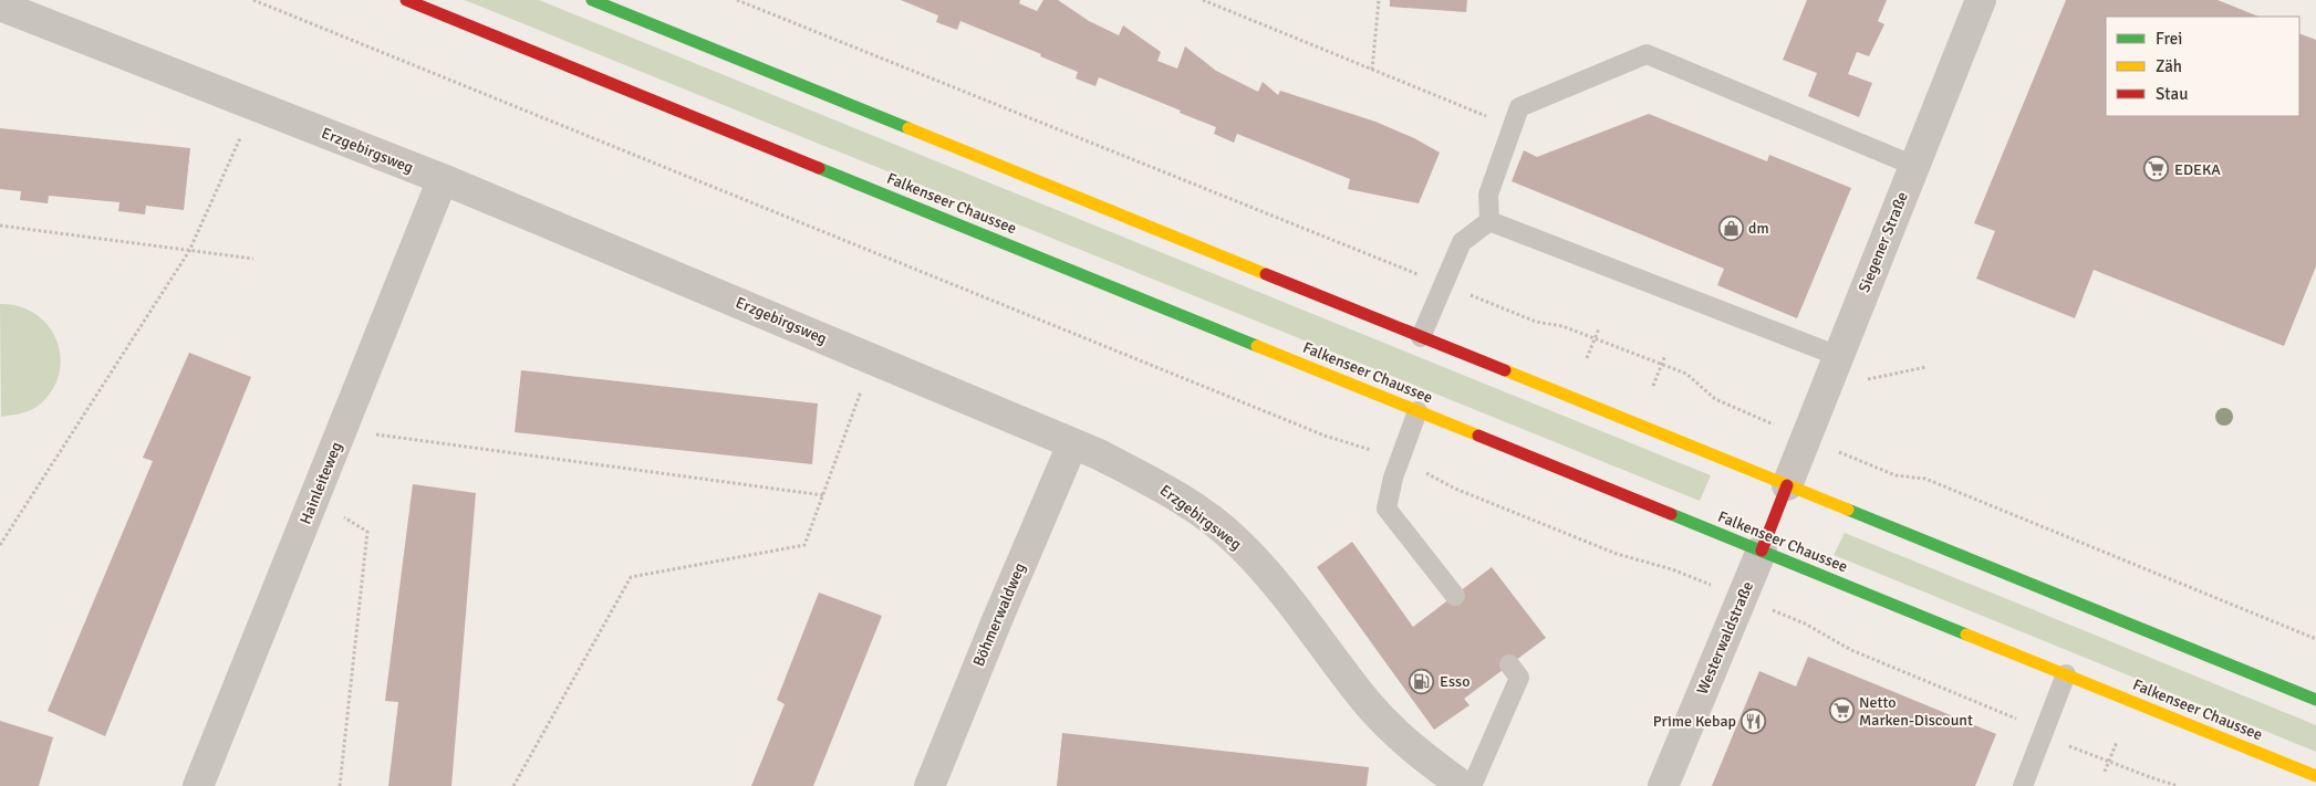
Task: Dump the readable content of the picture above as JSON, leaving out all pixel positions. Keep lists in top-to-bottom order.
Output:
{
  "streets": {
    "main road": ["Falkenseer Chaussee"],
    "street": [
      "Erzgebirgsweg",
      "Siegener Straße",
      "Hainleiteweg",
      "Böhmerwaldweg",
      "Westerwaldstraße"
    ]
  },
  "crossings": [
    ["Erzgebirgsweg", "Hainleiteweg"],
    ["Erzgebirgsweg", "Böhmerwaldweg"],
    ["Falkenseer Chaussee", "Westerwaldstraße"]
  ],
  "places": {
    "supermarket": ["EDEKA", "Netto Marken-Discount"],
    "shop": ["dm"],
    "fuel station": ["Esso"],
    "restaurant": ["Prime Kebap"]
  },
  "legend": ["Frei", "Zäh", "Stau"]
}
